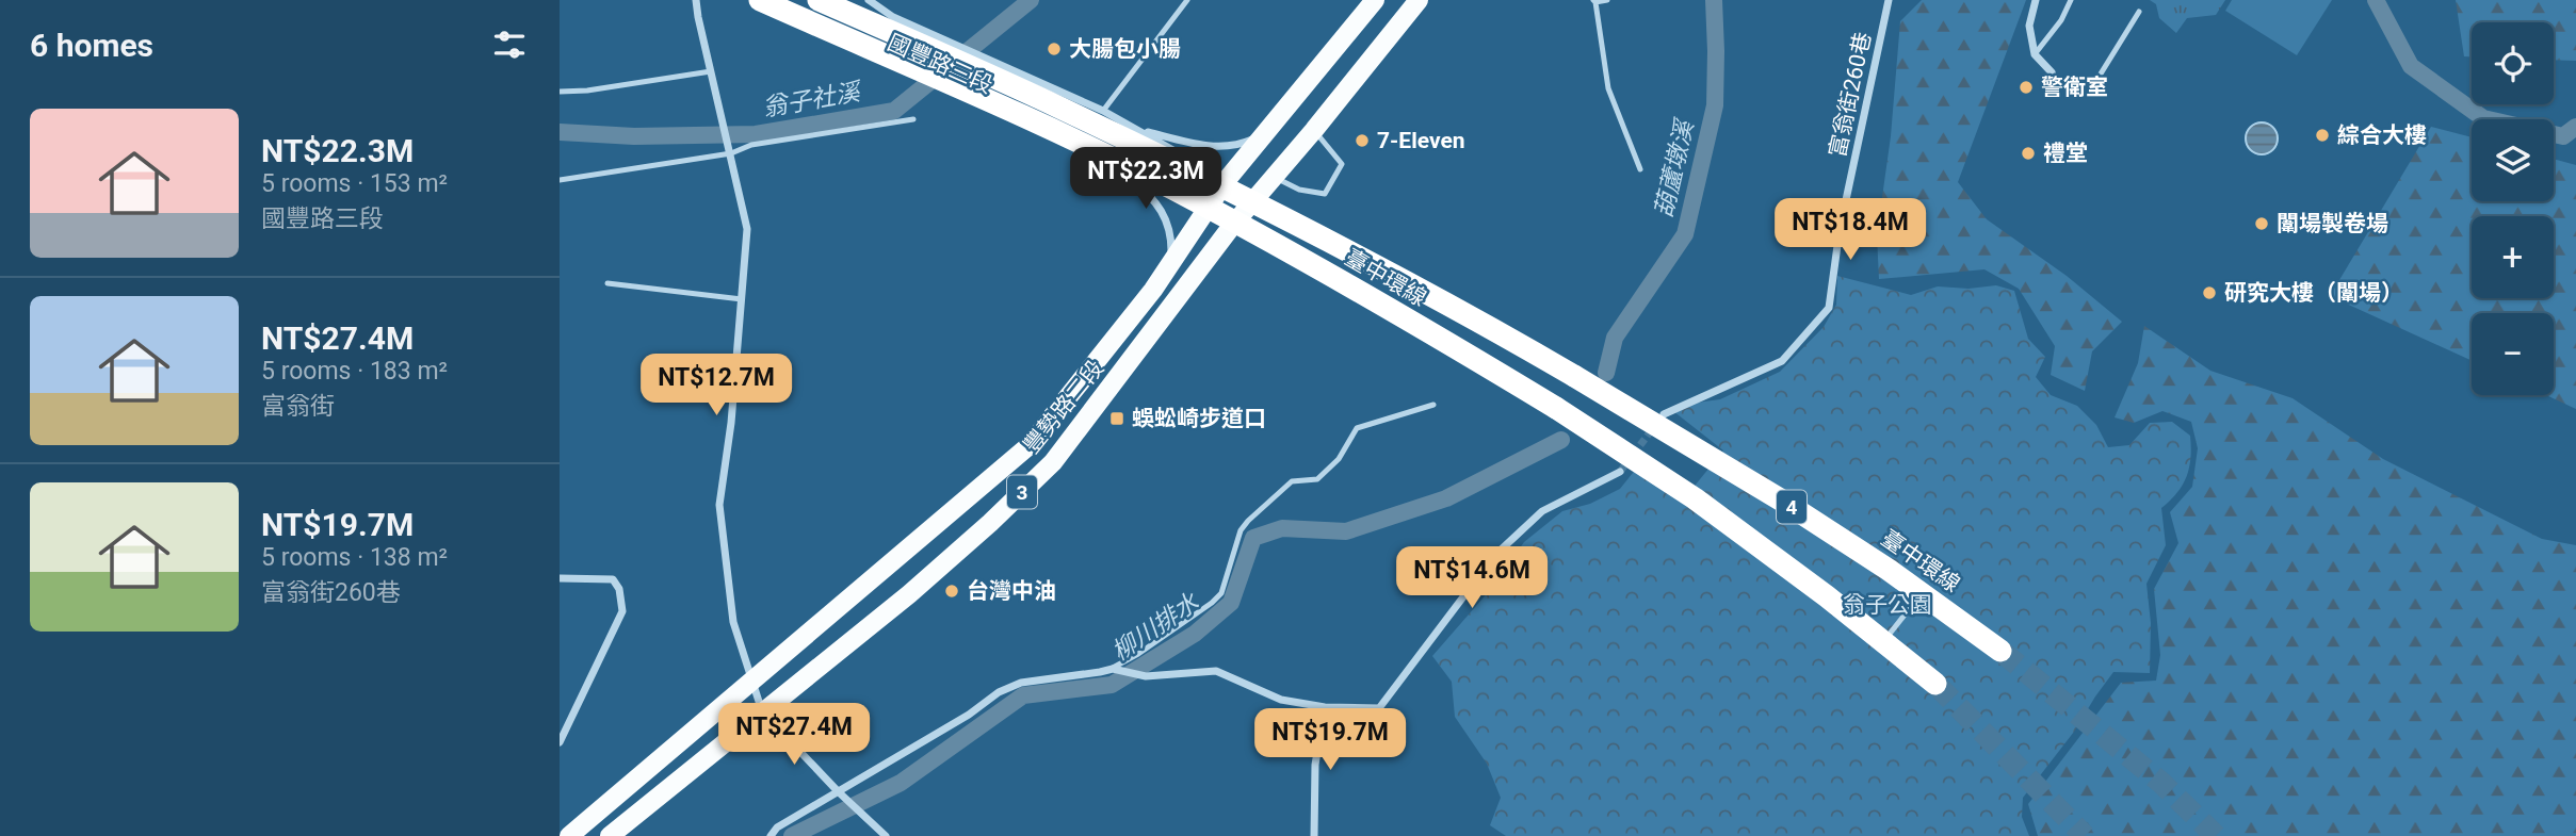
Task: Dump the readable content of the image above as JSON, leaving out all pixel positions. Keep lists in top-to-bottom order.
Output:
{
  "streets": {
    "highway": ["臺中環線", "4"],
    "main road": ["豐勢路二段", "3"],
    "street": ["國豐路三段", "富翁街260巷"]
  },
  "crossings": [
    ["國豐路三段", "豐勢路二段"]
  ],
  "water": ["翁子社溪", "葫蘆墩溪", "柳川排水"],
  "parks": ["翁子公園"],
  "places": {
    "other": [
      "大腸包小腸",
      "警衛室",
      "綜合大樓",
      "7-Eleven",
      "禮堂",
      "闈場製卷場",
      "研究大樓（闈場）",
      "台灣中油"
    ],
    "transit": ["蜈蚣崎步道口"]
  },
  "page": {
    "heading": "6 homes",
    "map_buttons": ["+", "−"],
    "list": [
      {
        "name": "NT$22.3M",
        "note": "5 rooms · 153 m² · 國豐路三段"
      },
      {
        "name": "NT$27.4M",
        "note": "5 rooms · 183 m² · 富翁街"
      },
      {
        "name": "NT$19.7M",
        "note": "5 rooms · 138 m² · 富翁街260巷"
      }
    ],
    "price": [
      "NT$22.3M",
      "NT$18.4M",
      "NT$12.7M",
      "NT$14.6M",
      "NT$27.4M",
      "NT$19.7M"
    ]
  }
}
